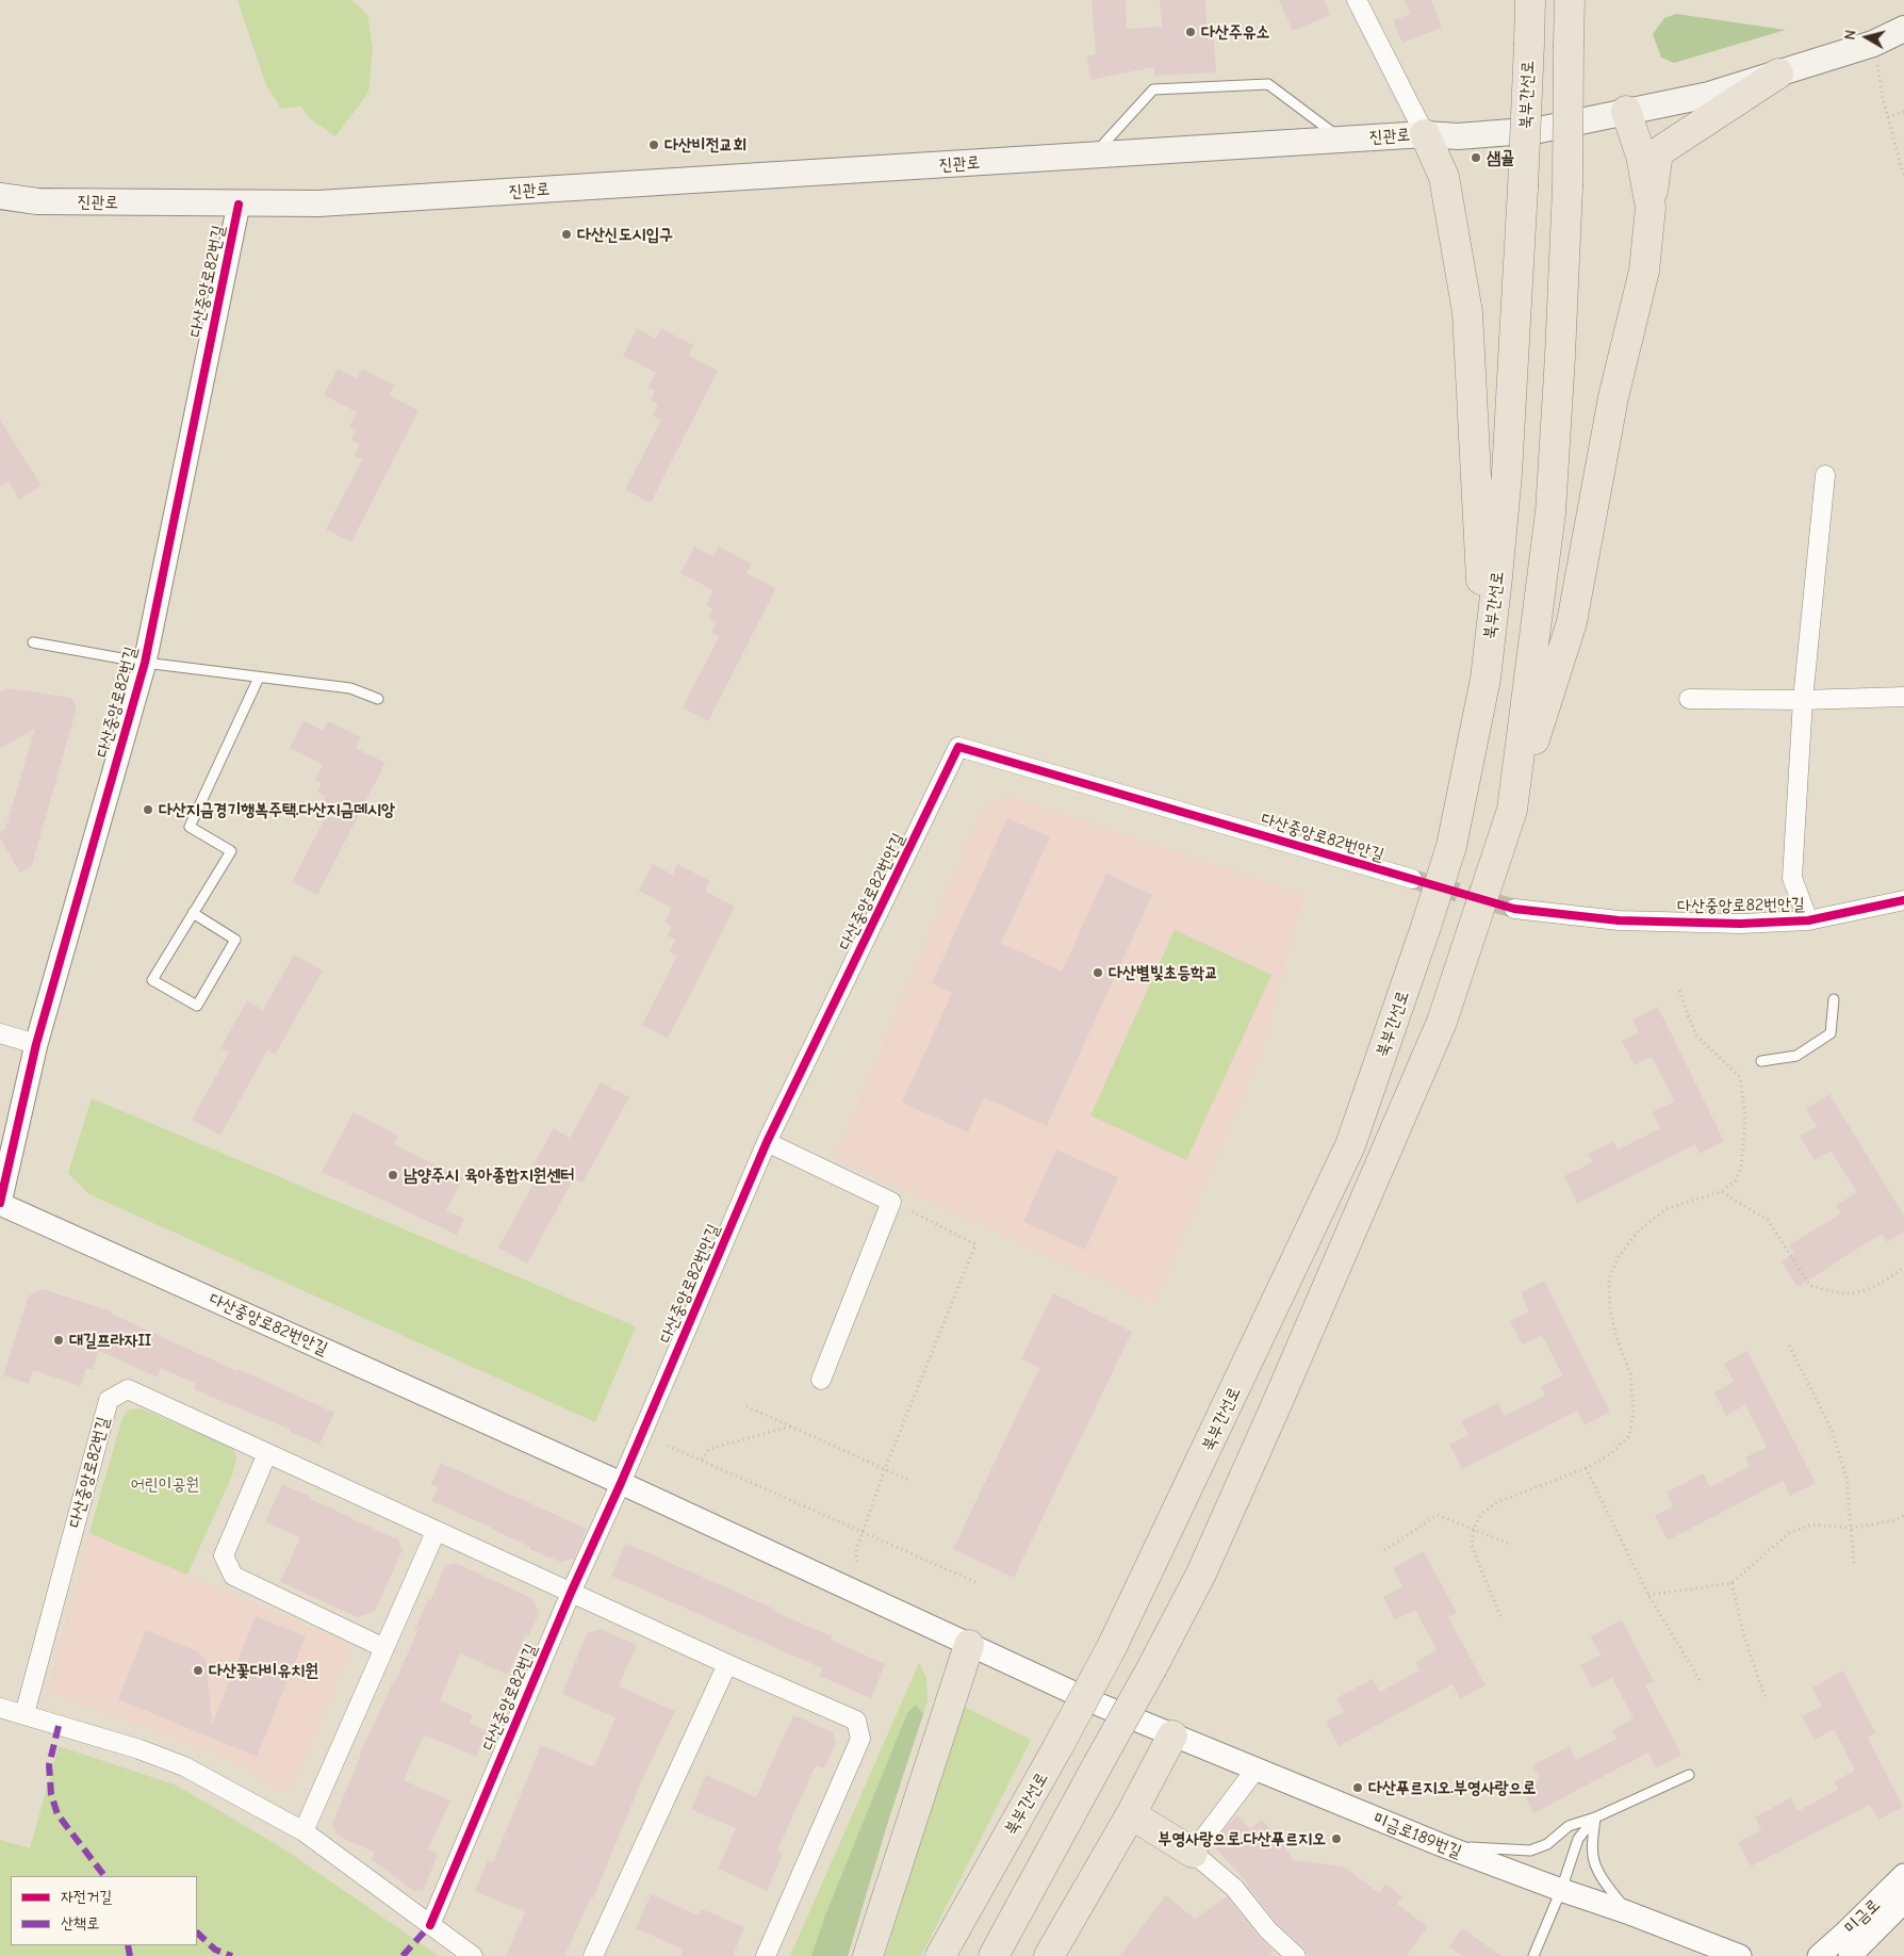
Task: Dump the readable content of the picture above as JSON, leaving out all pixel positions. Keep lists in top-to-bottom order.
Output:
{
  "streets": {
    "highway": ["북부간선로"],
    "main road": ["진관로"],
    "street": [
      "다산중앙로82번길",
      "다산중앙로82번안길",
      "미금로189번길",
      "미금로"
    ]
  },
  "crossings": [
    ["진관로", "다산중앙로82번길"],
    ["다산중앙로82번길", "다산중앙로82번안길"],
    ["다산중앙로82번길", "미금로189번길"],
    ["다산중앙로82번안길", "미금로189번길"]
  ],
  "parks": ["어린이공원"],
  "places": [
    "다산주유소",
    "다산비전교회",
    "샘골",
    "다산신도시입구",
    "다산지금경기행복주택.다산지금데시앙",
    "다산별빛초등학교",
    "남양주시 육아종합지원센터",
    "대길프라자II",
    "다산꽃다비유치원",
    "다산푸르지오.부영사랑으로",
    "부영사랑으로.다산푸르지오"
  ],
  "legend": ["자전거길", "산책로"],
  "north": "left"
}
